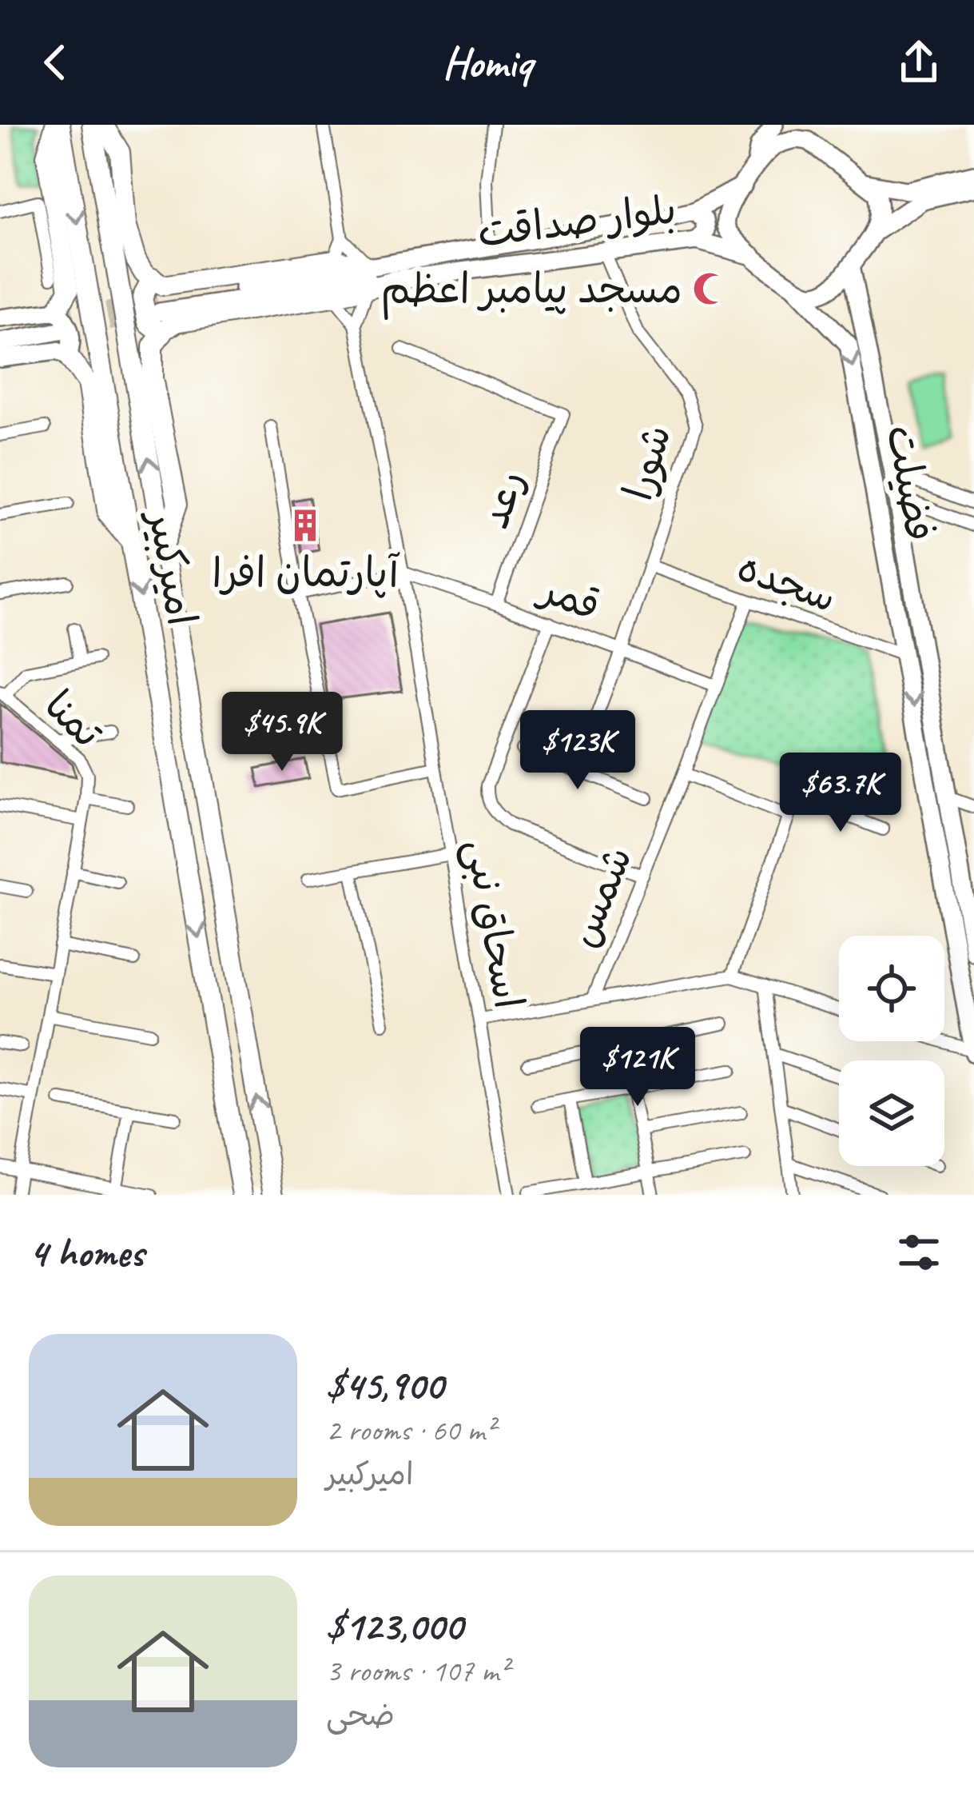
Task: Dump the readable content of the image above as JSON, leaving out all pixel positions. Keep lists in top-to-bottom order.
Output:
{
  "streets": {
    "main road": ["امیرکبیر"],
    "street": [
      "بلوار صداقت",
      "شورا",
      "فضیلت",
      "رعد",
      "سجده",
      "قمر",
      "تمنا",
      "شمس",
      "اسحاق نبی"
    ]
  },
  "crossings": [
    ["بلوار صداقت", "شورا"],
    ["بلوار صداقت", "فضیلت"],
    ["شورا", "سجده"],
    ["شورا", "قمر"],
    ["فضیلت", "سجده"],
    ["رعد", "قمر"],
    ["سجده", "شمس"],
    ["قمر", "شمس"],
    ["قمر", "اسحاق نبی"]
  ],
  "places": {
    "mosque": ["مسجد پیامبر اعظم"],
    "building": ["آپارتمان افرا"]
  },
  "page": {
    "header": "Homiq",
    "price": [
      "$45.9K",
      "$123K",
      "$63.7K",
      "$121K"
    ],
    "heading": "4 homes",
    "list": [
      {
        "name": "$45,900",
        "note": "2 rooms · 60 m² · امیرکبیر"
      },
      {
        "name": "$123,000",
        "note": "3 rooms · 107 m² · ضحی"
      }
    ]
  }
}
